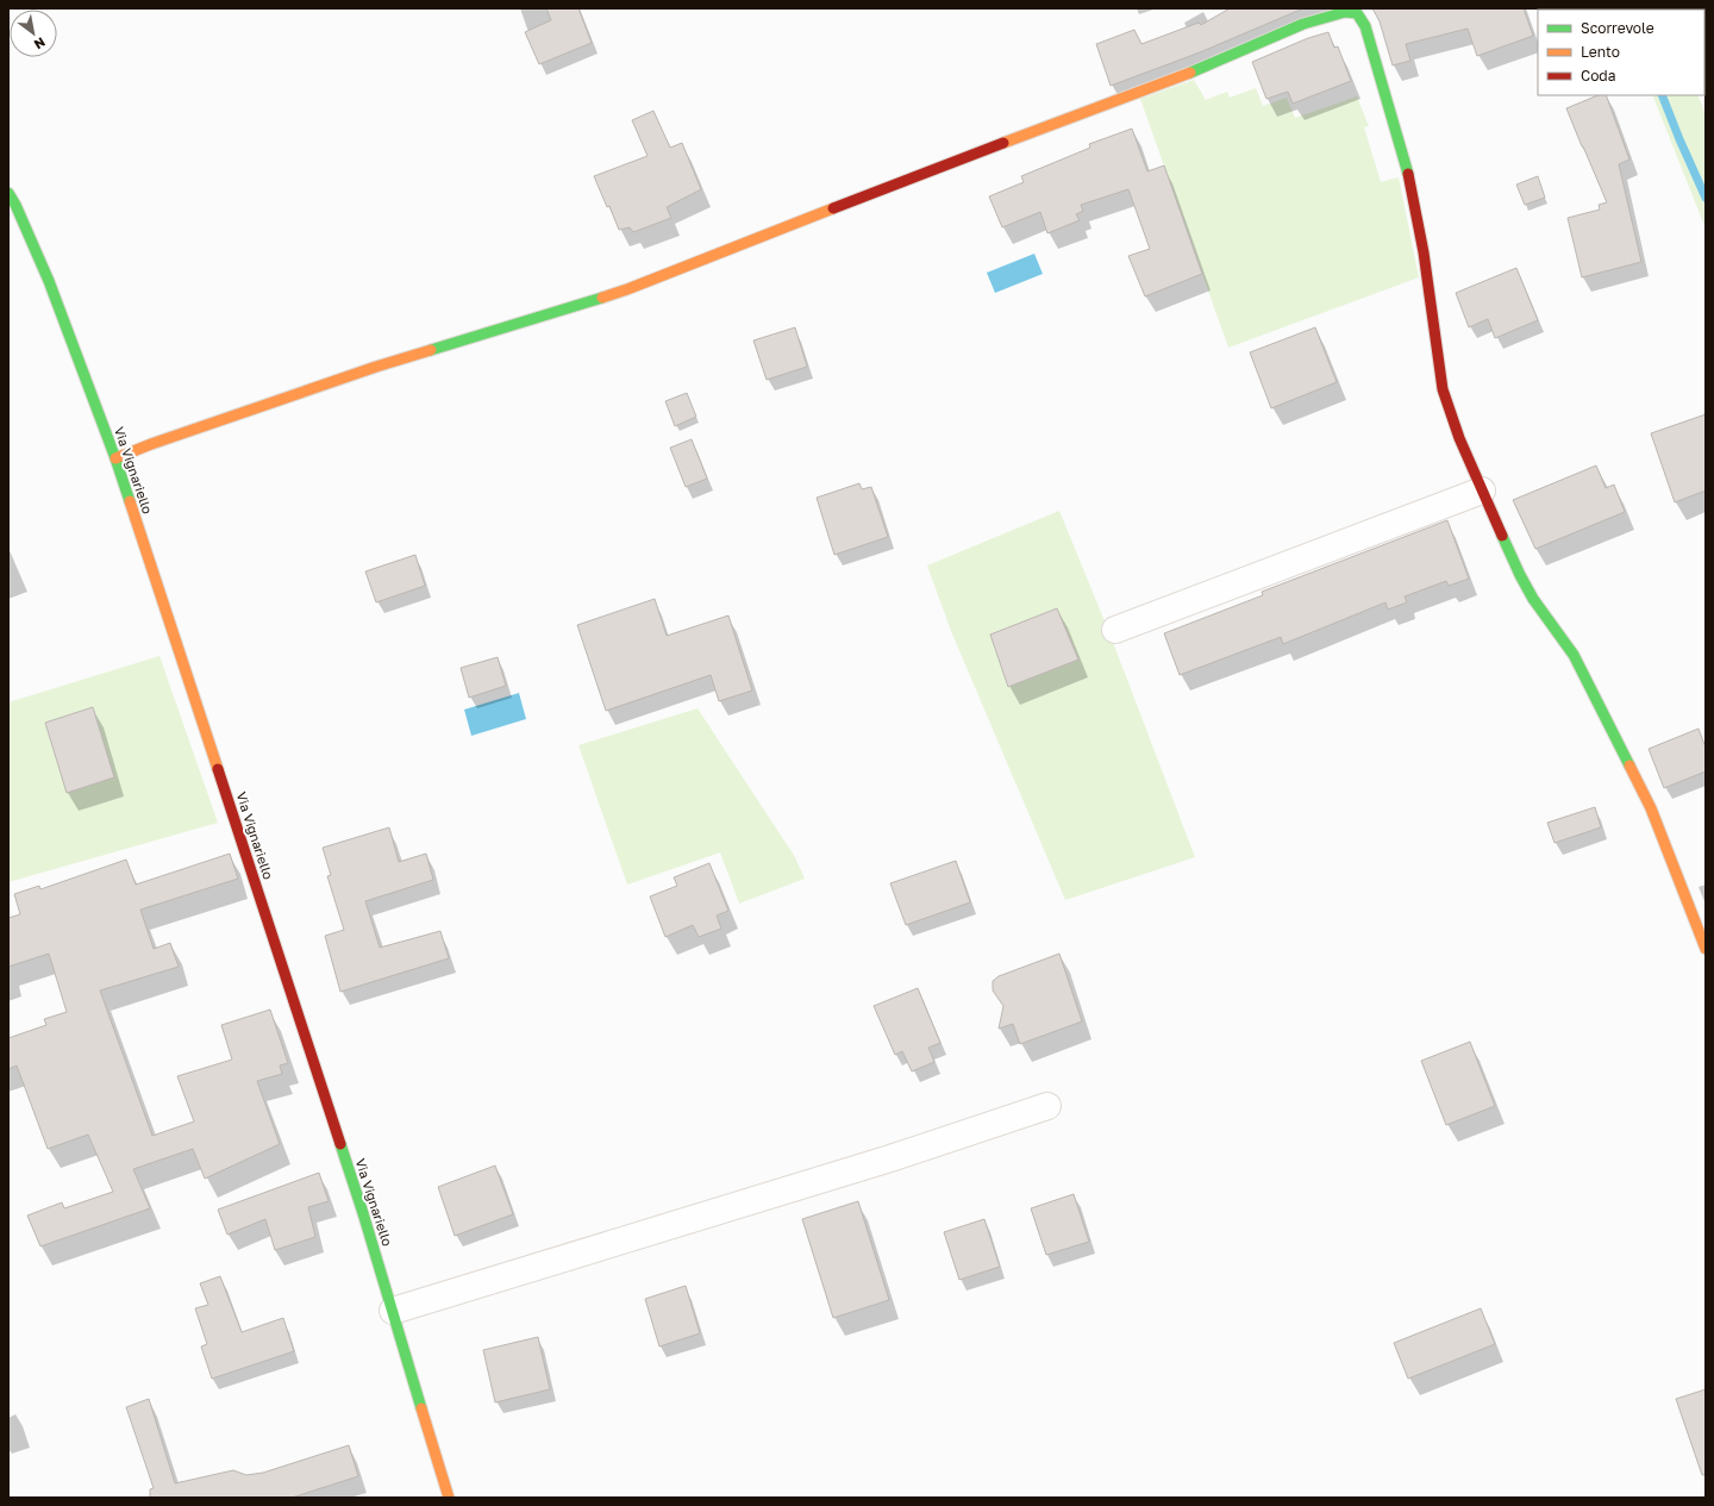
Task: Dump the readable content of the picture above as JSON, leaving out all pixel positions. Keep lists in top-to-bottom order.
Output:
{
  "streets": {
    "street": ["Via Vignariello"]
  },
  "legend": ["Scorrevole", "Lento", "Coda"],
  "north": "bottom right"
}
